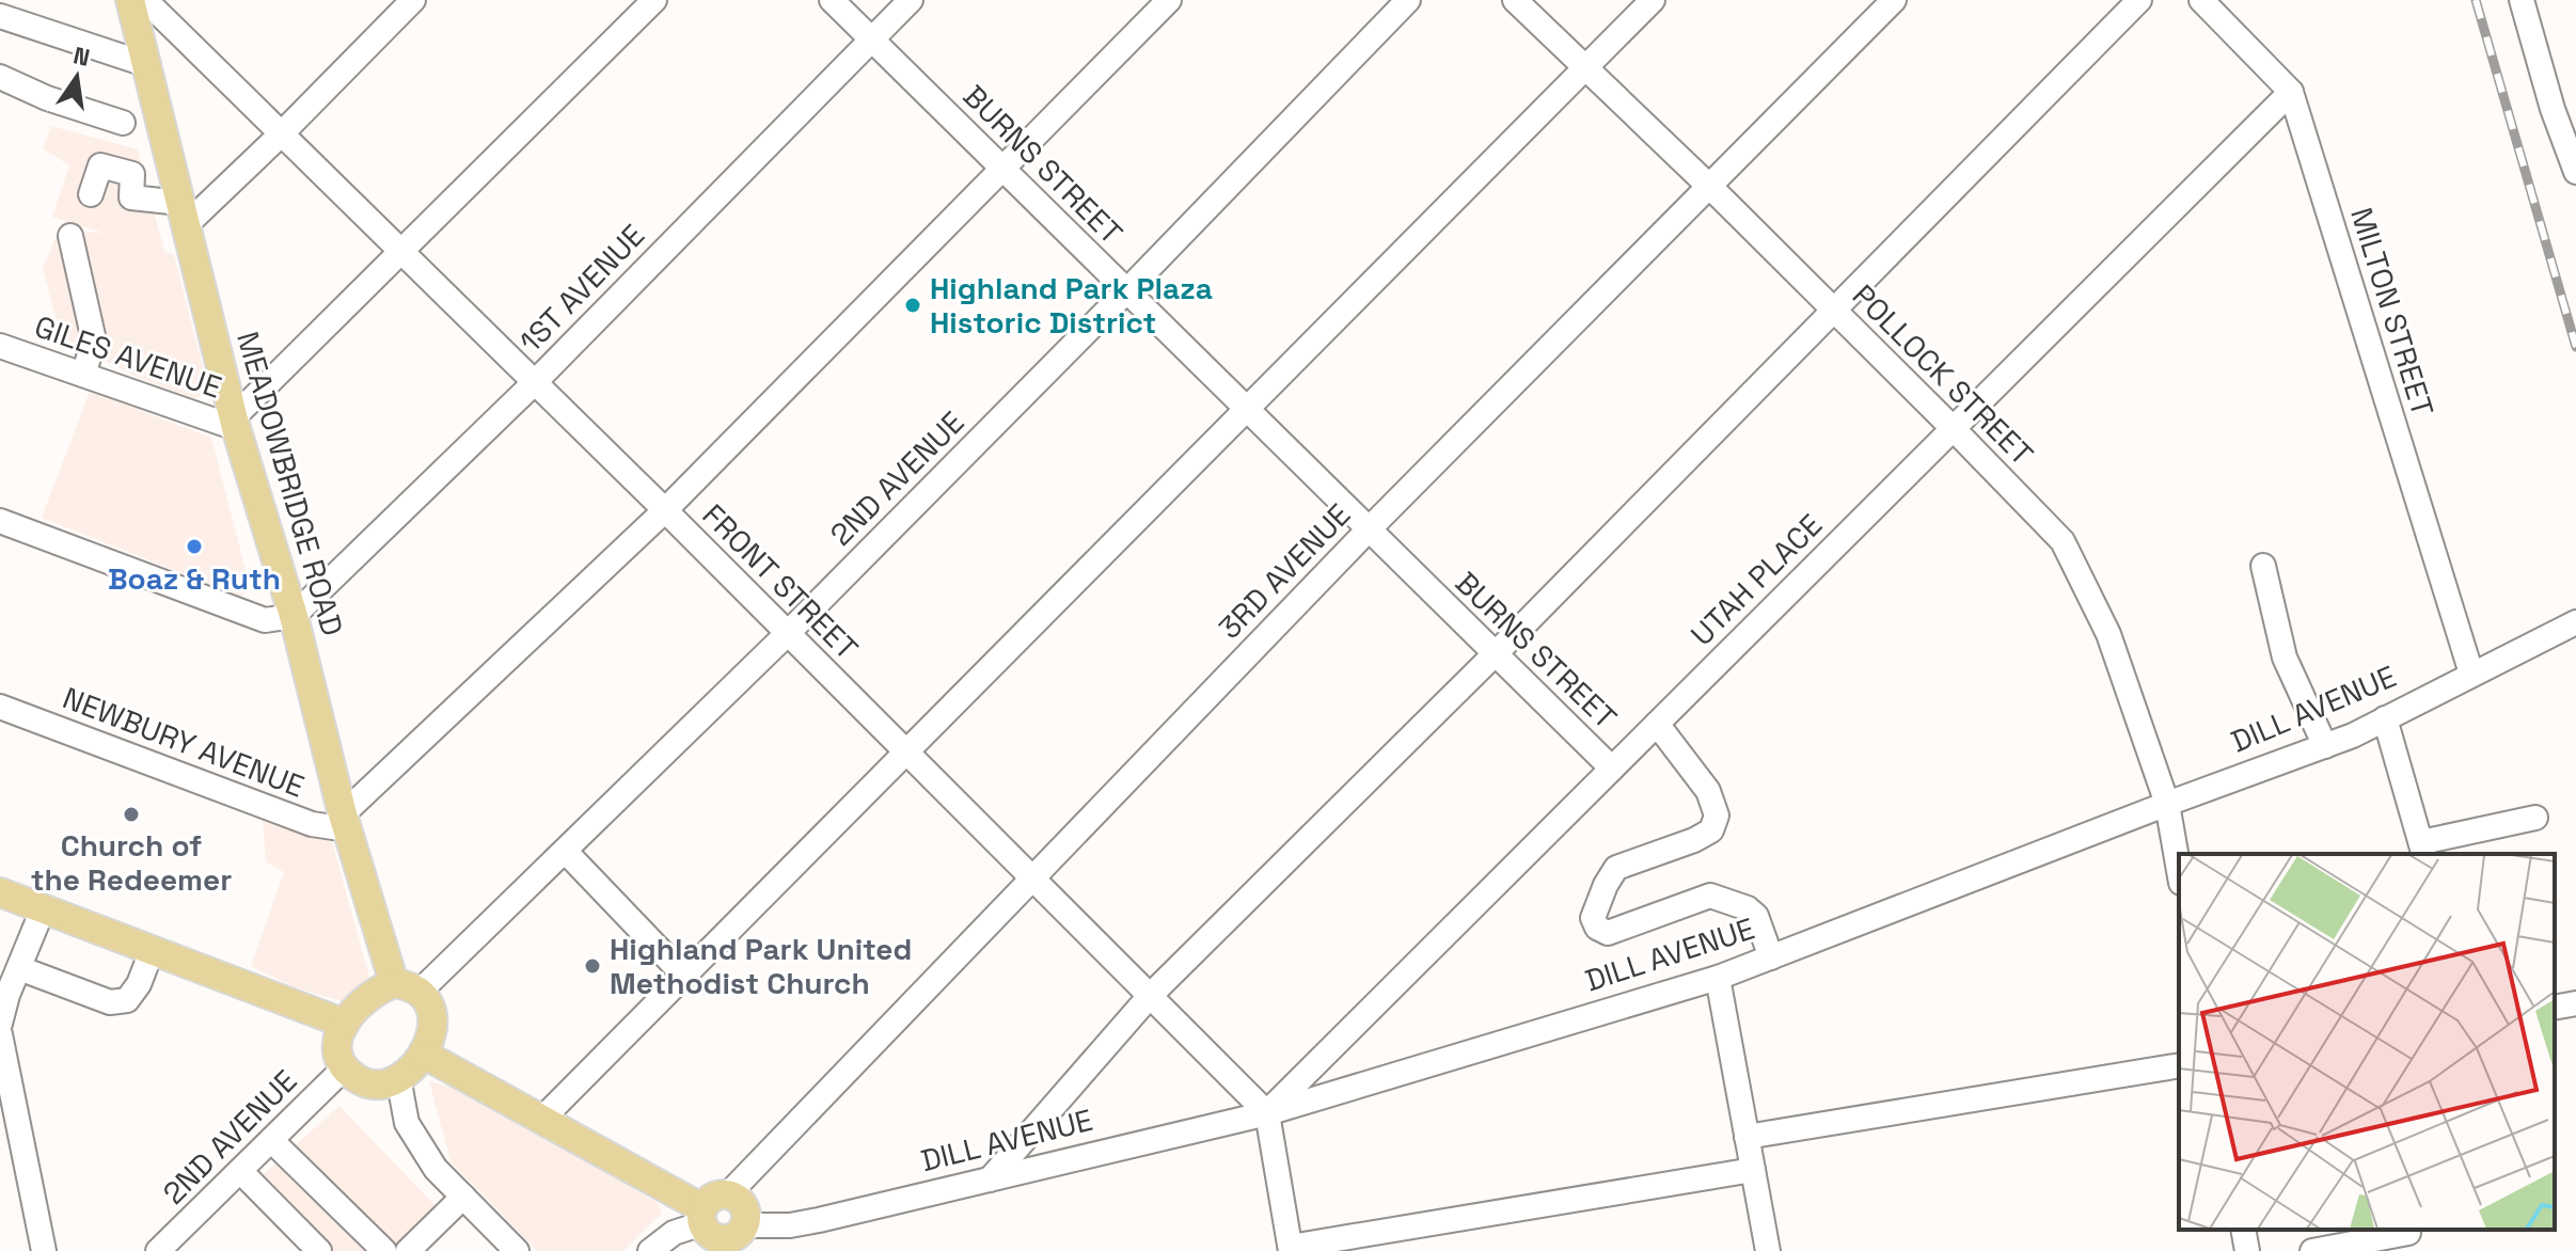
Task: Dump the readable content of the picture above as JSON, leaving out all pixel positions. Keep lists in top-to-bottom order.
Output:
{
  "streets": {
    "main road": ["MEADOWBRIDGE ROAD"],
    "street": [
      "BURNS STREET",
      "1ST AVENUE",
      "MILTON STREET",
      "GILES AVENUE",
      "POLLOCK STREET",
      "2ND AVENUE",
      "3RD AVENUE",
      "UTAH PLACE",
      "FRONT STREET",
      "DILL AVENUE",
      "NEWBURY AVENUE"
    ]
  },
  "crossings": [
    ["BURNS STREET", "1ST AVENUE"],
    ["BURNS STREET", "2ND AVENUE"],
    ["BURNS STREET", "3RD AVENUE"],
    ["BURNS STREET", "UTAH PLACE"],
    ["1ST AVENUE", "MEADOWBRIDGE ROAD"],
    ["1ST AVENUE", "FRONT STREET"],
    ["MILTON STREET", "UTAH PLACE"],
    ["MILTON STREET", "DILL AVENUE"],
    ["GILES AVENUE", "MEADOWBRIDGE ROAD"],
    ["POLLOCK STREET", "3RD AVENUE"],
    ["POLLOCK STREET", "UTAH PLACE"],
    ["POLLOCK STREET", "DILL AVENUE"],
    ["2ND AVENUE", "MEADOWBRIDGE ROAD"],
    ["2ND AVENUE", "FRONT STREET"],
    ["MEADOWBRIDGE ROAD", "NEWBURY AVENUE"],
    ["3RD AVENUE", "FRONT STREET"],
    ["3RD AVENUE", "DILL AVENUE"],
    ["UTAH PLACE", "FRONT STREET"],
    ["UTAH PLACE", "DILL AVENUE"],
    ["FRONT STREET", "DILL AVENUE"]
  ],
  "places": [
    "Highland Park Plaza Historic District",
    "Boaz & Ruth",
    "Church of the Redeemer",
    "Highland Park United Methodist Church"
  ],
  "north": "top"
}
